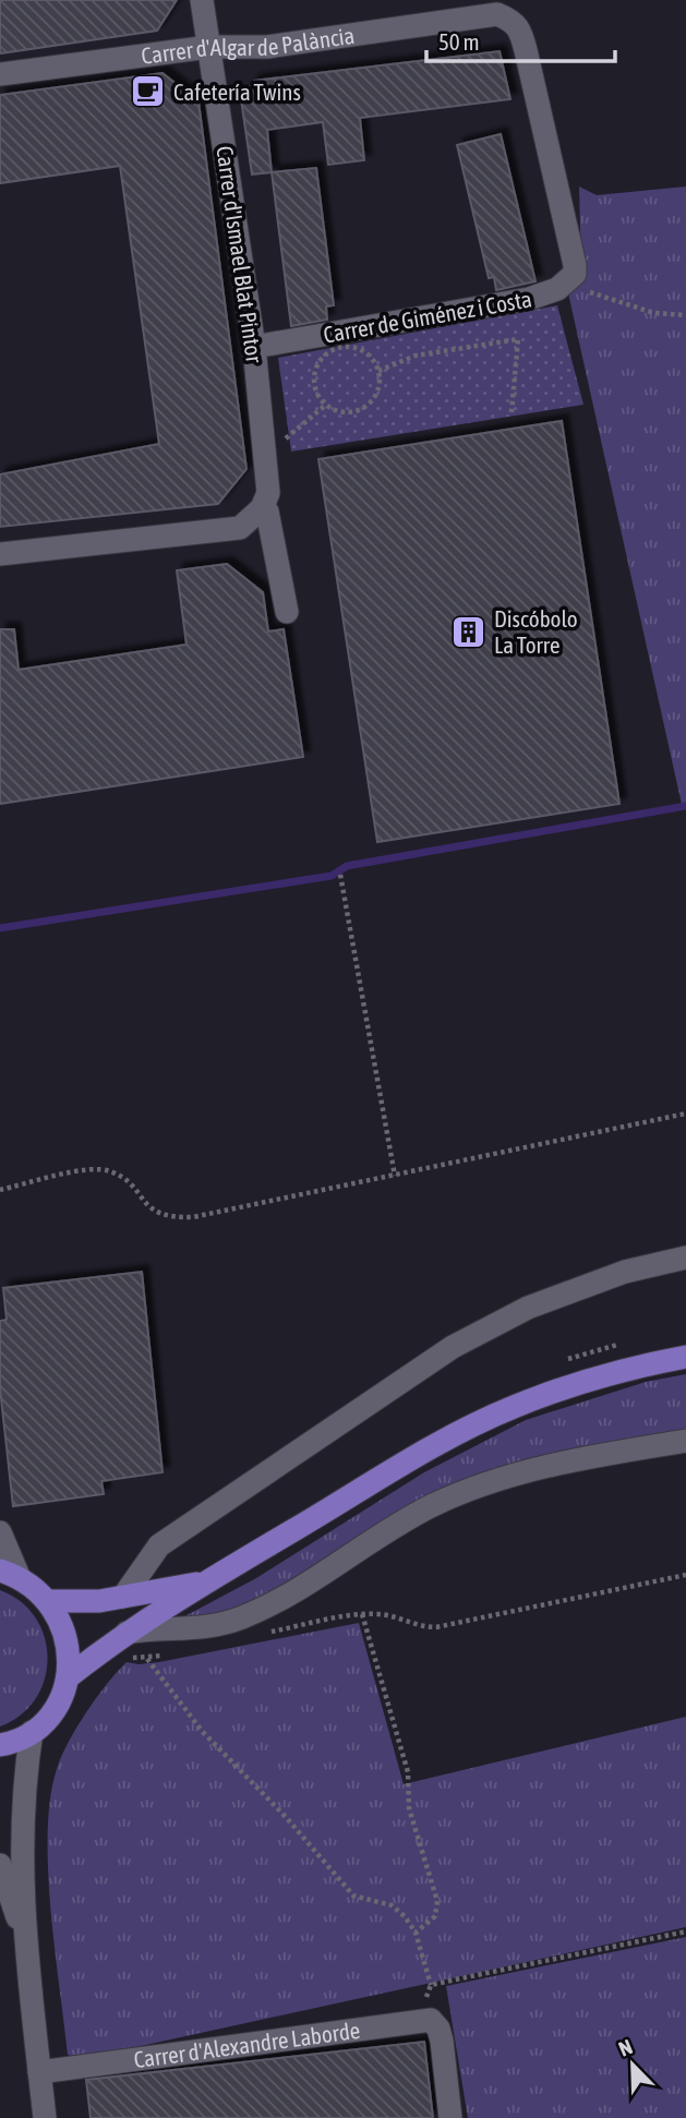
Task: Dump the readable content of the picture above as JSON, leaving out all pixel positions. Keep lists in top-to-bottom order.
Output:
{
  "streets": {
    "street": [
      "Carrer d'Algar de Palància",
      "Carrer d'Ismael Blat Pintor",
      "Carrer de Giménez i Costa",
      "Carrer d'Alexandre Laborde"
    ]
  },
  "crossings": [
    ["Carrer d'Algar de Palància", "Carrer d'Ismael Blat Pintor"],
    ["Carrer d'Ismael Blat Pintor", "Carrer de Giménez i Costa"]
  ],
  "places": {
    "cafe": ["Cafetería Twins"],
    "building": ["Discóbolo La Torre"]
  },
  "scale_bar": "50 m",
  "north": "top left"
}
